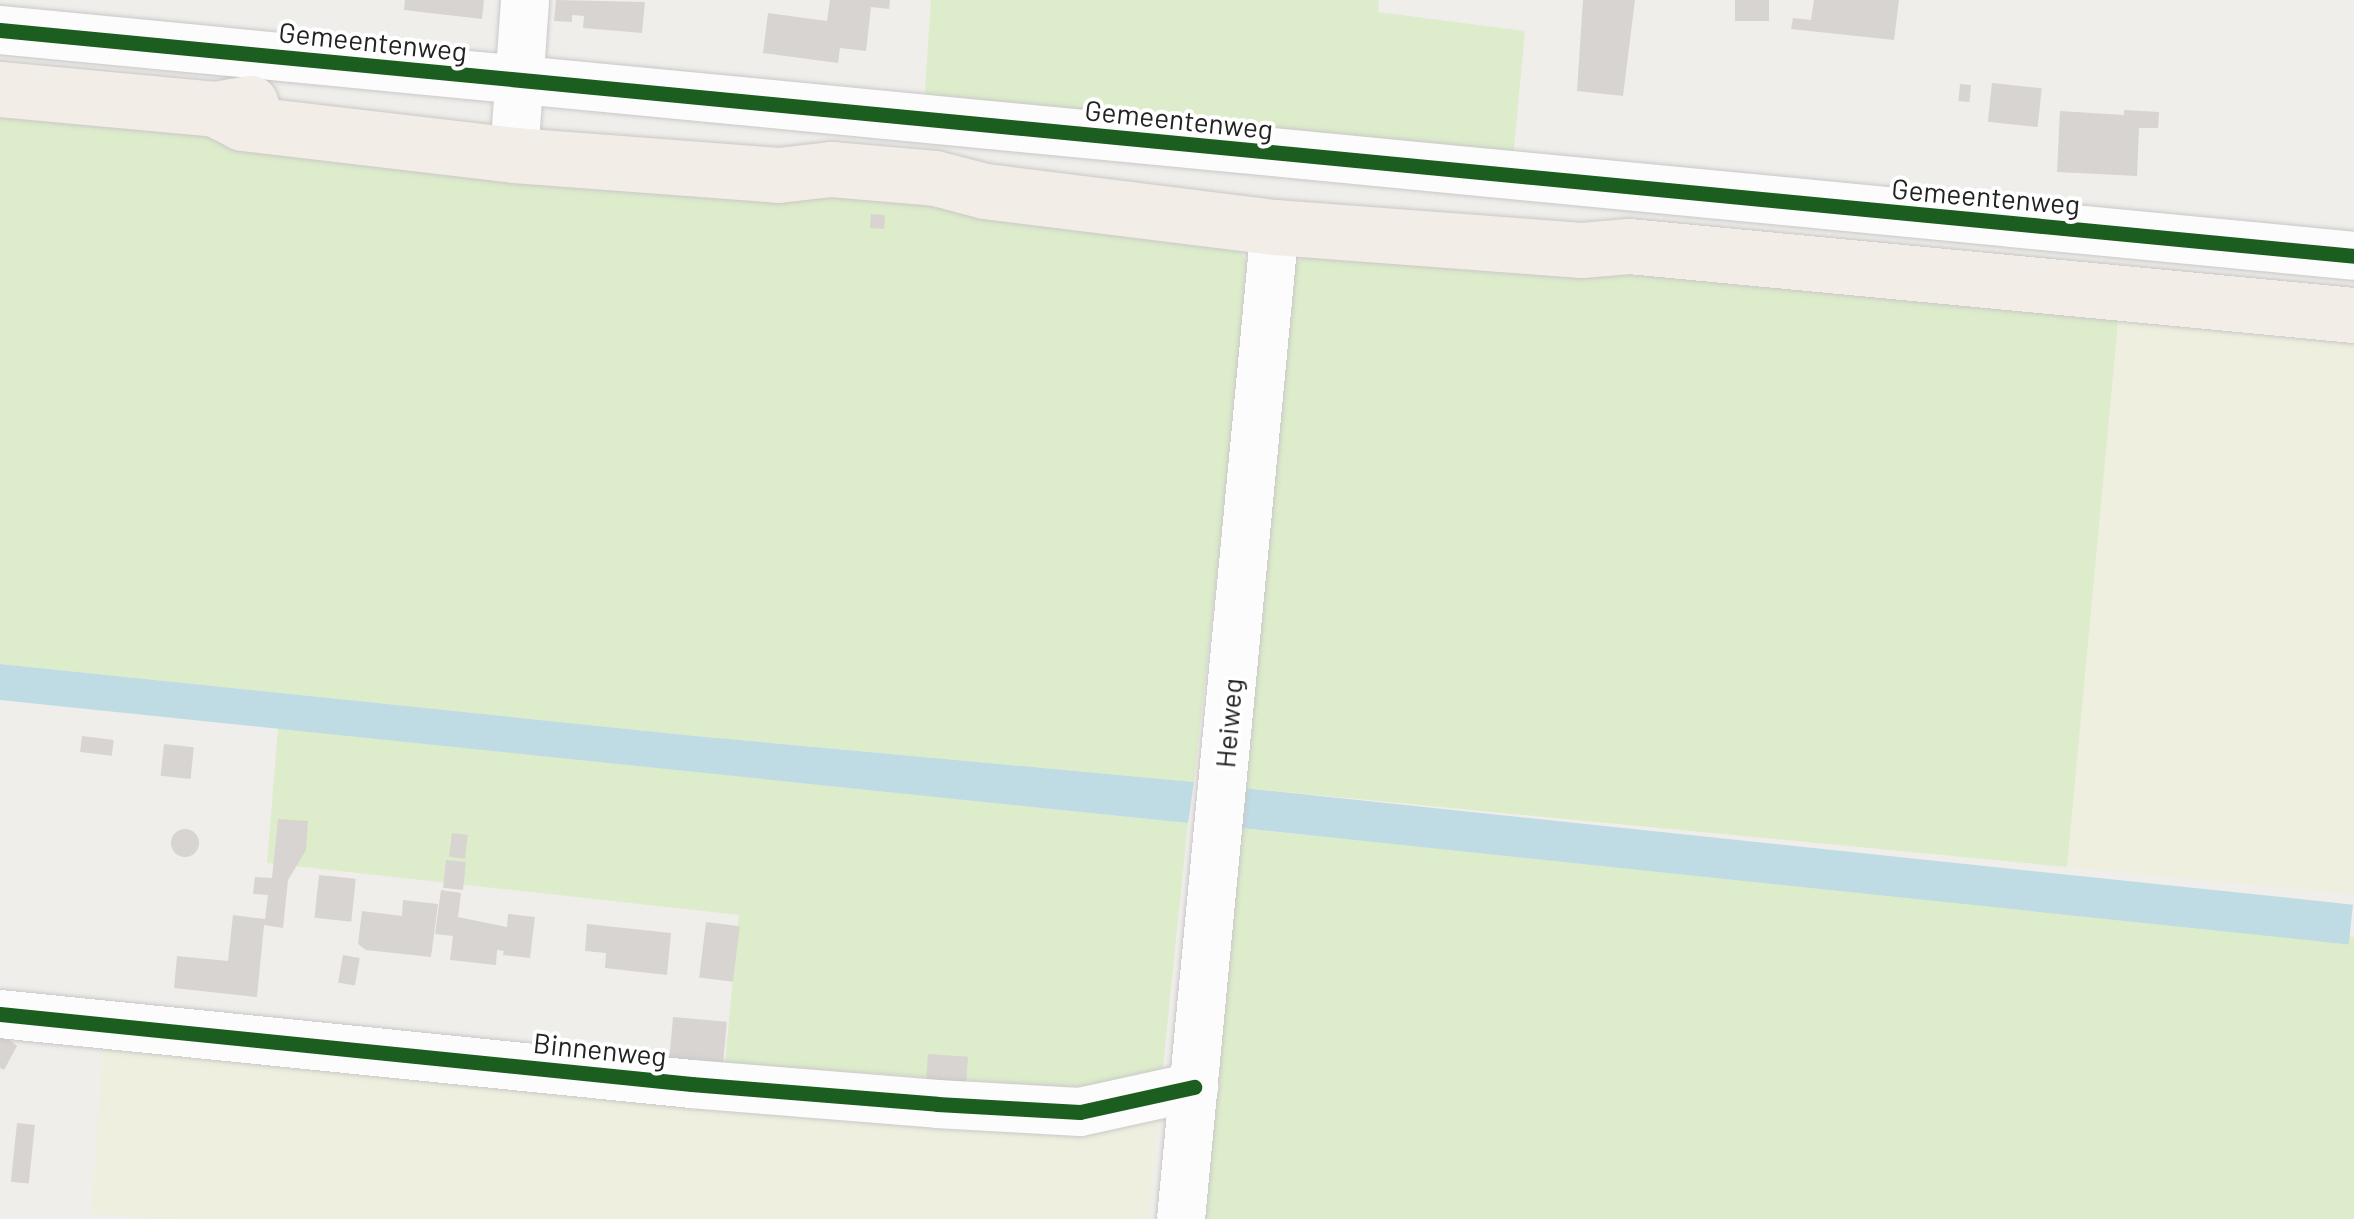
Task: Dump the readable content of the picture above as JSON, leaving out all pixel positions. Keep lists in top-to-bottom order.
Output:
{
  "streets": {
    "main road": ["Gemeentenweg"],
    "street": ["Heiweg", "Binnenweg"]
  },
  "crossings": [
    ["Gemeentenweg", "Heiweg"],
    ["Heiweg", "Binnenweg"]
  ]
}
